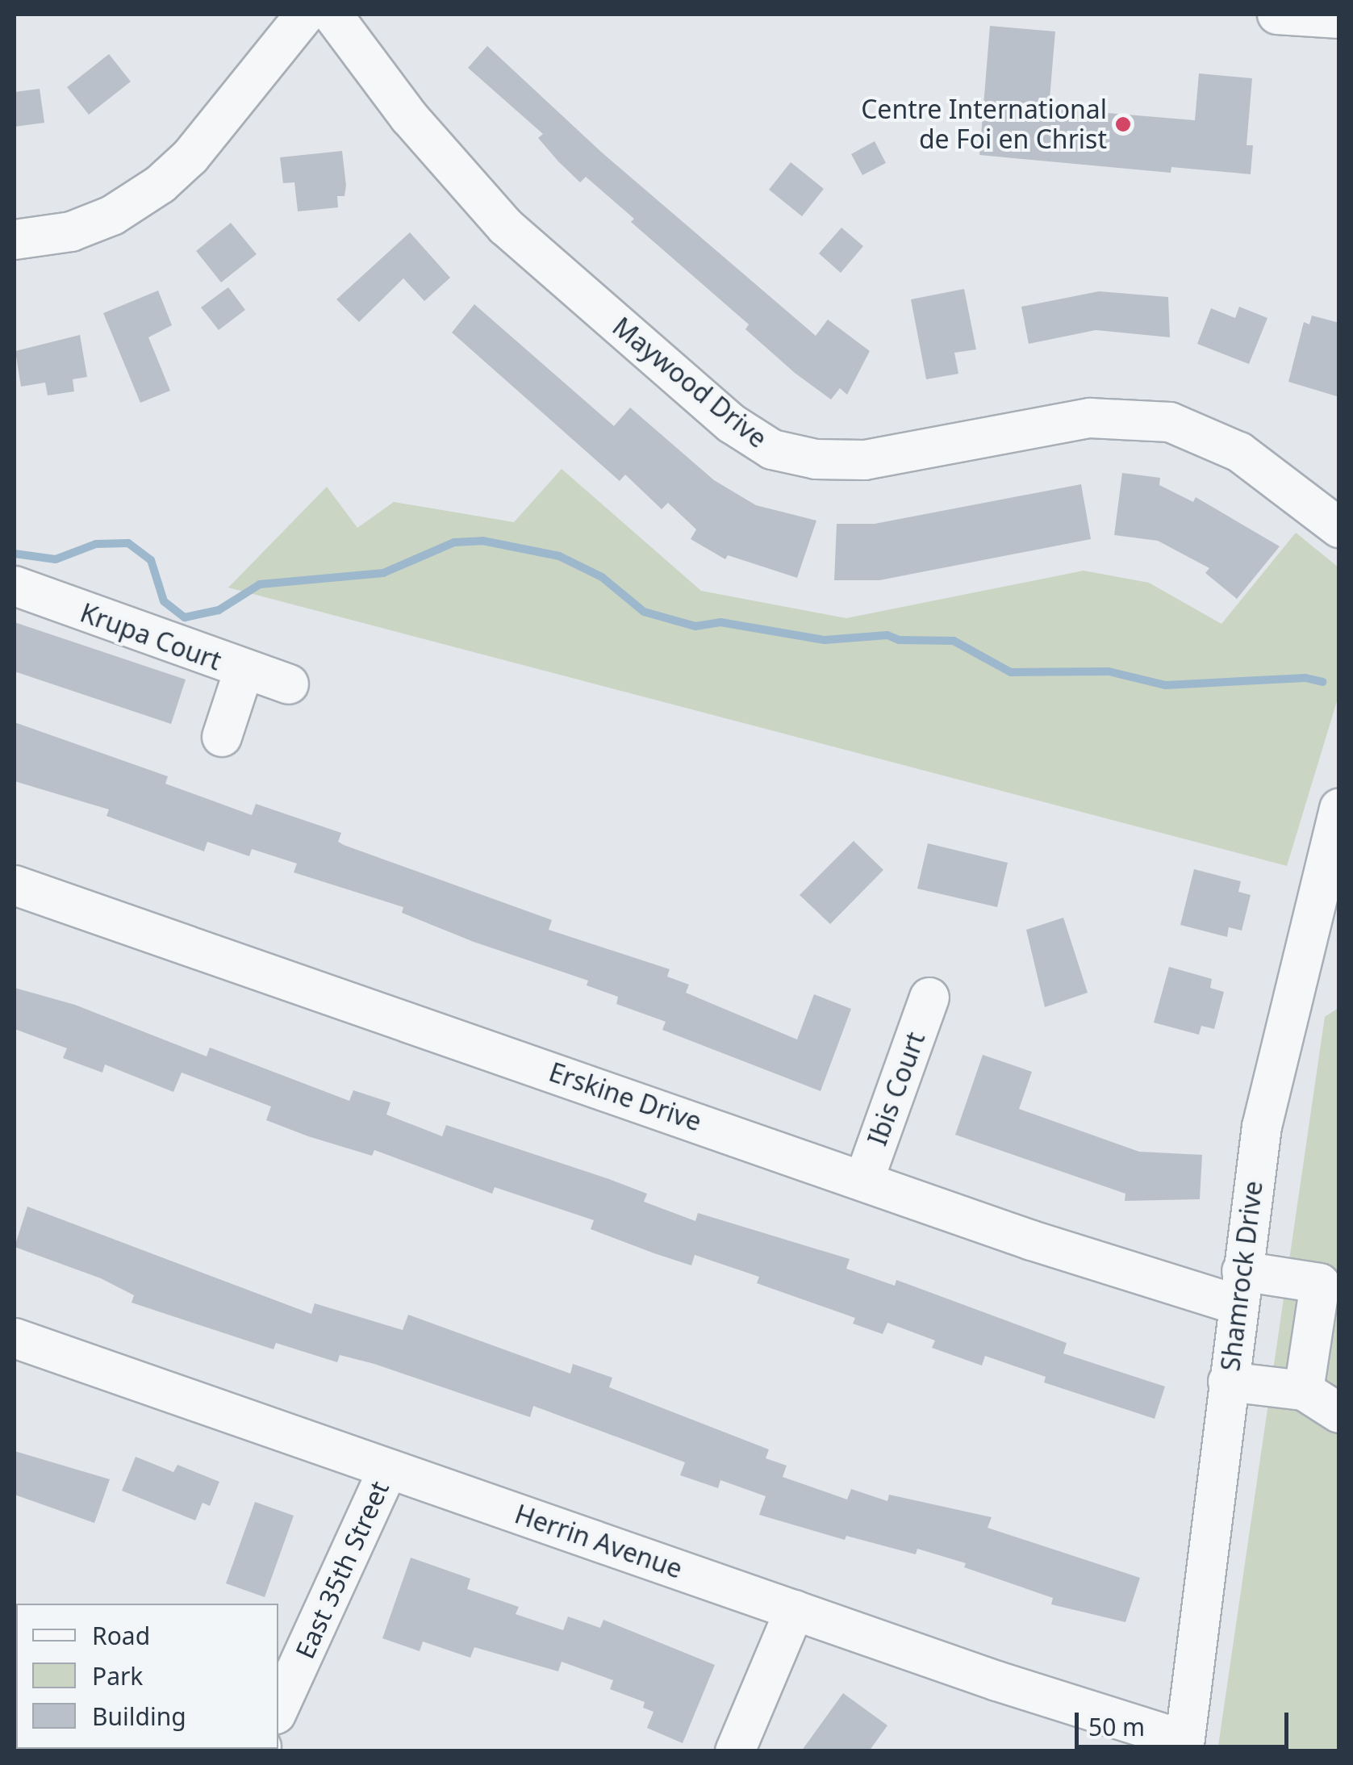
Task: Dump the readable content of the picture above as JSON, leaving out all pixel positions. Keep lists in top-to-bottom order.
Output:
{
  "streets": {
    "street": [
      "Maywood Drive",
      "Krupa Court",
      "Ibis Court",
      "Erskine Drive",
      "Shamrock Drive",
      "Herrin Avenue",
      "East 35th Street"
    ]
  },
  "crossings": [
    ["Ibis Court", "Erskine Drive"],
    ["Erskine Drive", "Shamrock Drive"],
    ["Shamrock Drive", "Herrin Avenue"],
    ["Herrin Avenue", "East 35th Street"]
  ],
  "places": ["Centre International de Foi en Christ"],
  "legend": ["Road", "Park", "Building"],
  "scale_bar": "50 m"
}
